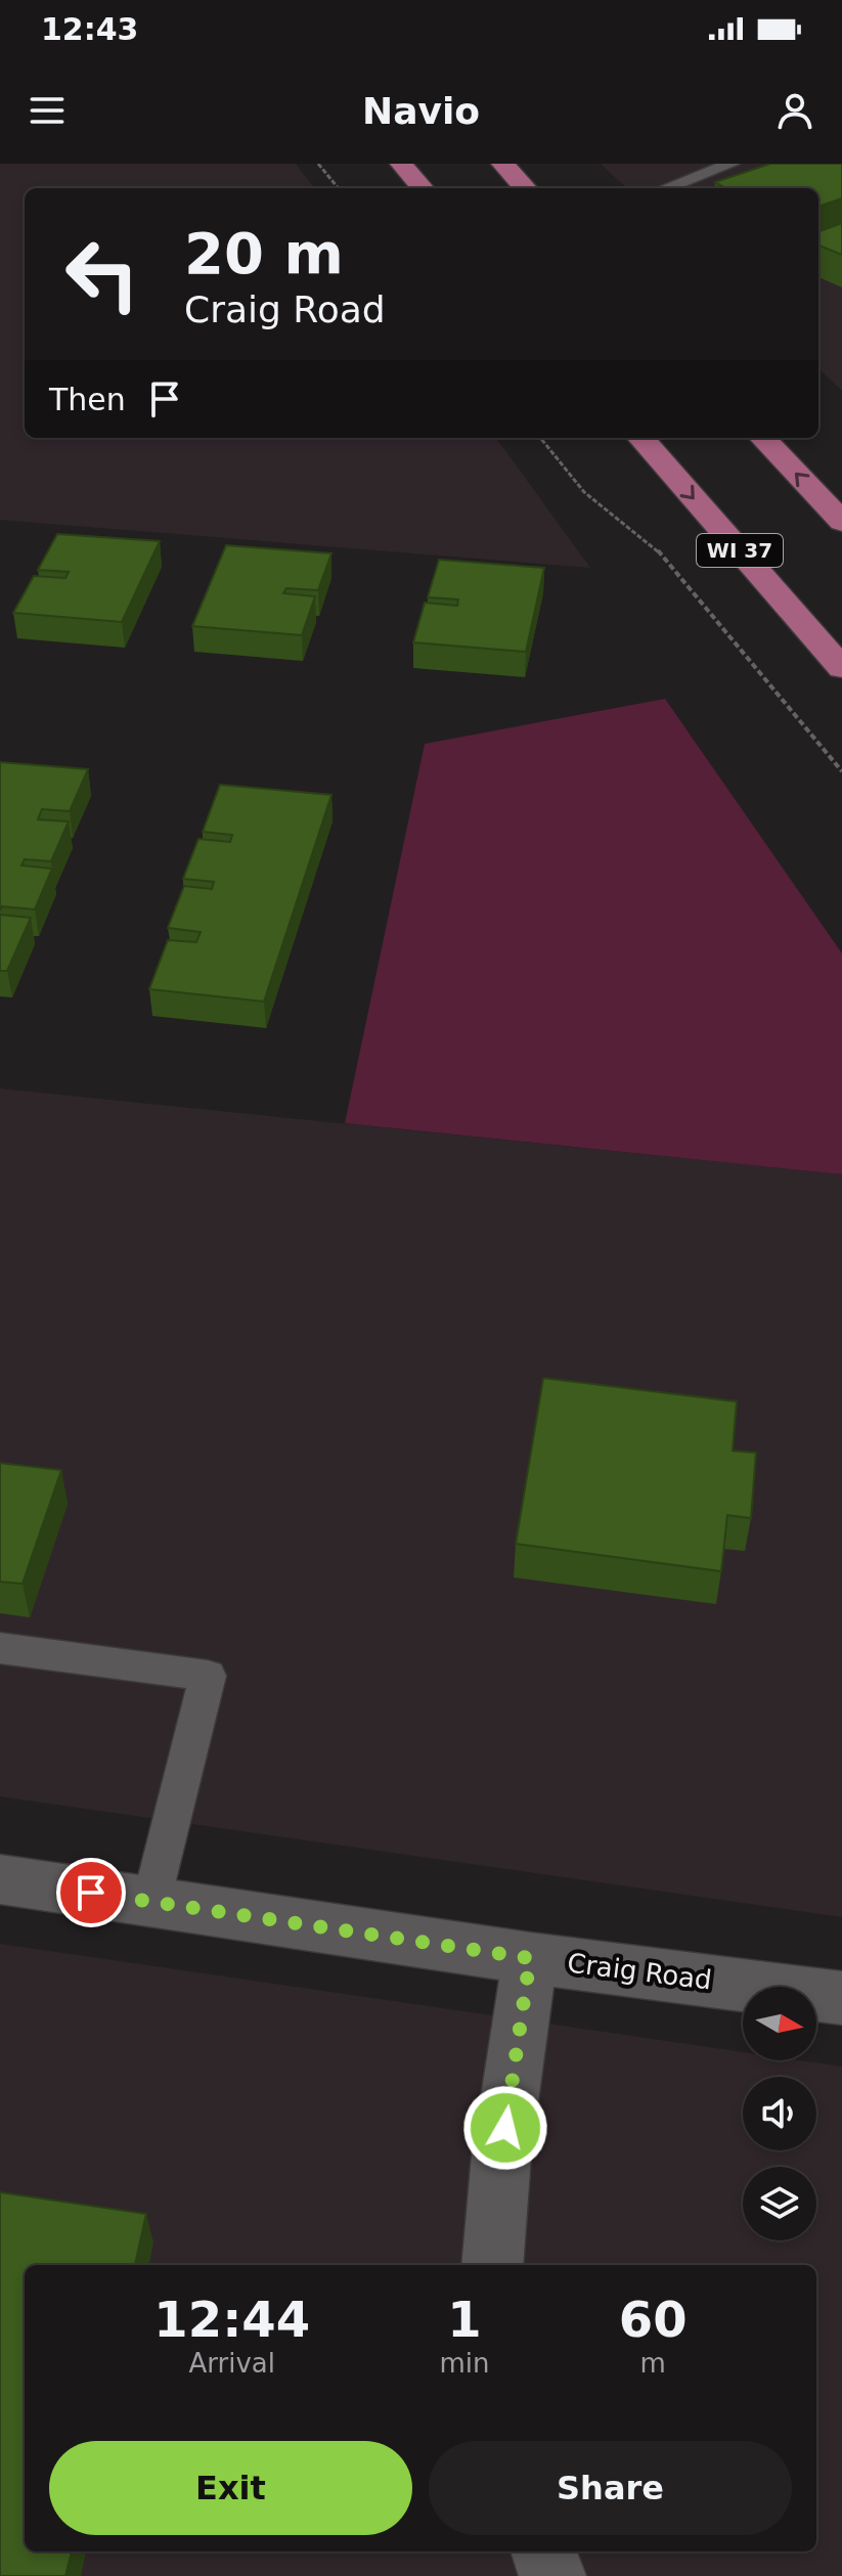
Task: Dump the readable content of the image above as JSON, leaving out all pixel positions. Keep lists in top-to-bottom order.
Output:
{
  "streets": {
    "main road": ["WI 37"],
    "street": ["Craig Road"]
  },
  "north": "right",
  "page": {
    "status": "12:43",
    "header": "Navio",
    "turn": ["20 m", "Craig Road"],
    "then": "Then",
    "eta": [
      "12:44",
      "Arrival",
      "1",
      "min",
      "60",
      "m"
    ],
    "buttons": ["Exit", "Share"]
  }
}
